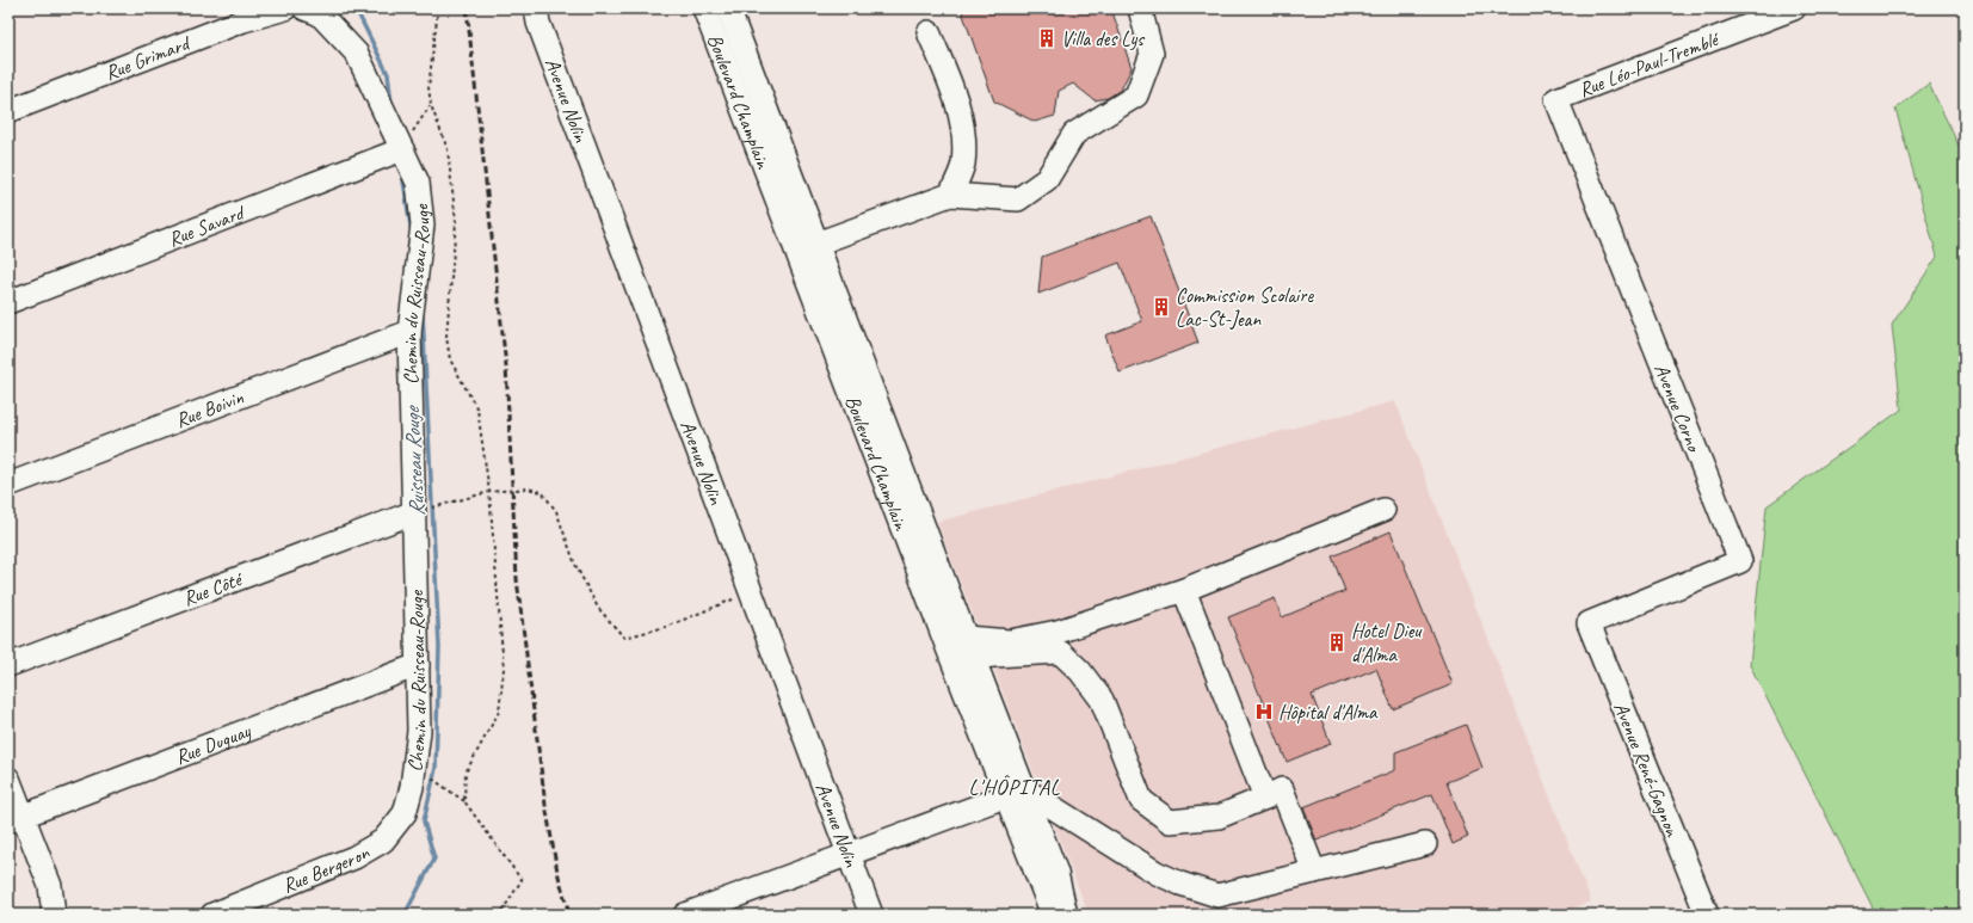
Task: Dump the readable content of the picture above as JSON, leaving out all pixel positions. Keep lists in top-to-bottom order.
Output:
{
  "streets": {
    "street": [
      "Rue Grimard",
      "Rue Léo-Paul-Tremblé",
      "Avenue Nolin",
      "Boulevard Champlain",
      "Rue Savard",
      "Chemin du Ruisseau-Rouge",
      "Avenue Corno",
      "Rue Boivin",
      "Rue Côté",
      "Rue Duguay",
      "Avenue René-Gagnon",
      "Rue Bergeron"
    ]
  },
  "crossings": [
    ["Rue Léo-Paul-Tremblé", "Avenue Corno"],
    ["Rue Savard", "Chemin du Ruisseau-Rouge"],
    ["Chemin du Ruisseau-Rouge", "Rue Boivin"],
    ["Chemin du Ruisseau-Rouge", "Rue Côté"],
    ["Chemin du Ruisseau-Rouge", "Rue Duguay"],
    ["Chemin du Ruisseau-Rouge", "Rue Bergeron"],
    ["Avenue Corno", "Avenue René-Gagnon"]
  ],
  "districts": ["L'HÔPITAL"],
  "water": ["Ruisseau Rouge"],
  "places": {
    "building": ["Villa des Lys", "Commission Scolaire Lac-St-Jean", "Hotel Dieu d'Alma"],
    "hospital": ["Hôpital d'Alma"]
  }
}
